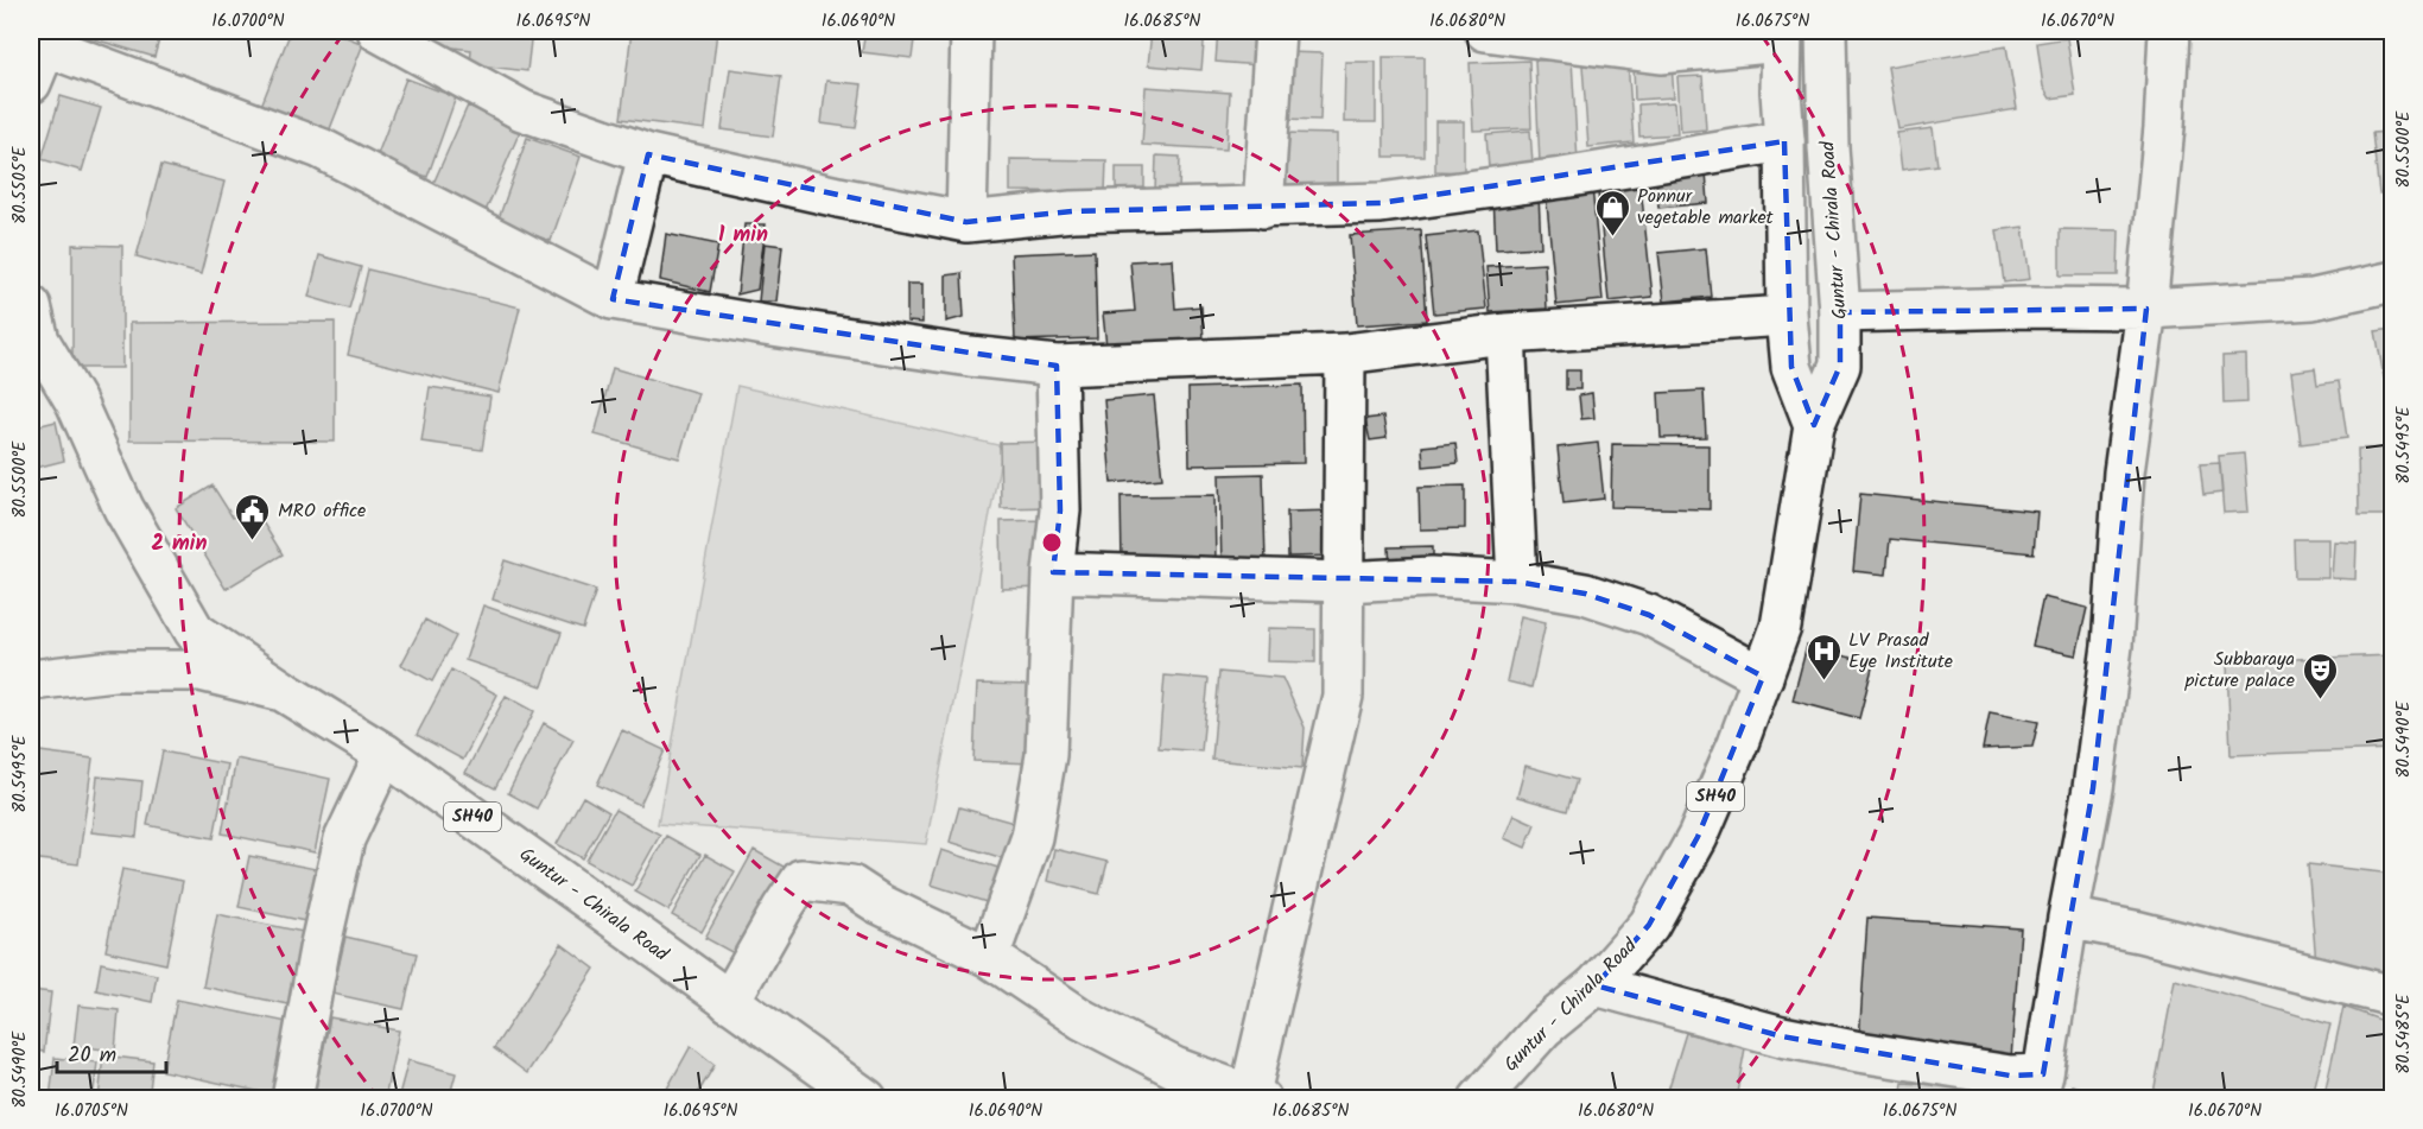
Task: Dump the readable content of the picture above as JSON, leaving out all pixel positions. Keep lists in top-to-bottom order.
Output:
{
  "streets": {
    "street": ["Guntur - Chirala Road", "SH40"]
  },
  "places": {
    "shop": ["Ponnur vegetable market"],
    "public building": ["MRO office"],
    "hospital": ["LV Prasad Eye Institute"],
    "theatre": ["Subbaraya picture palace"]
  },
  "scale_bar": "20 m",
  "coordinates": [
    "16.0700°N",
    "16.0695°N",
    "16.0690°N",
    "16.0685°N",
    "16.0680°N",
    "16.0675°N",
    "16.0670°N",
    "80.5500°E",
    "80.5505°E",
    "80.5495°E",
    "80.5490°E",
    "80.5485°E",
    "16.0705°N"
  ],
  "rings": ["1 min", "2 min"]
}
